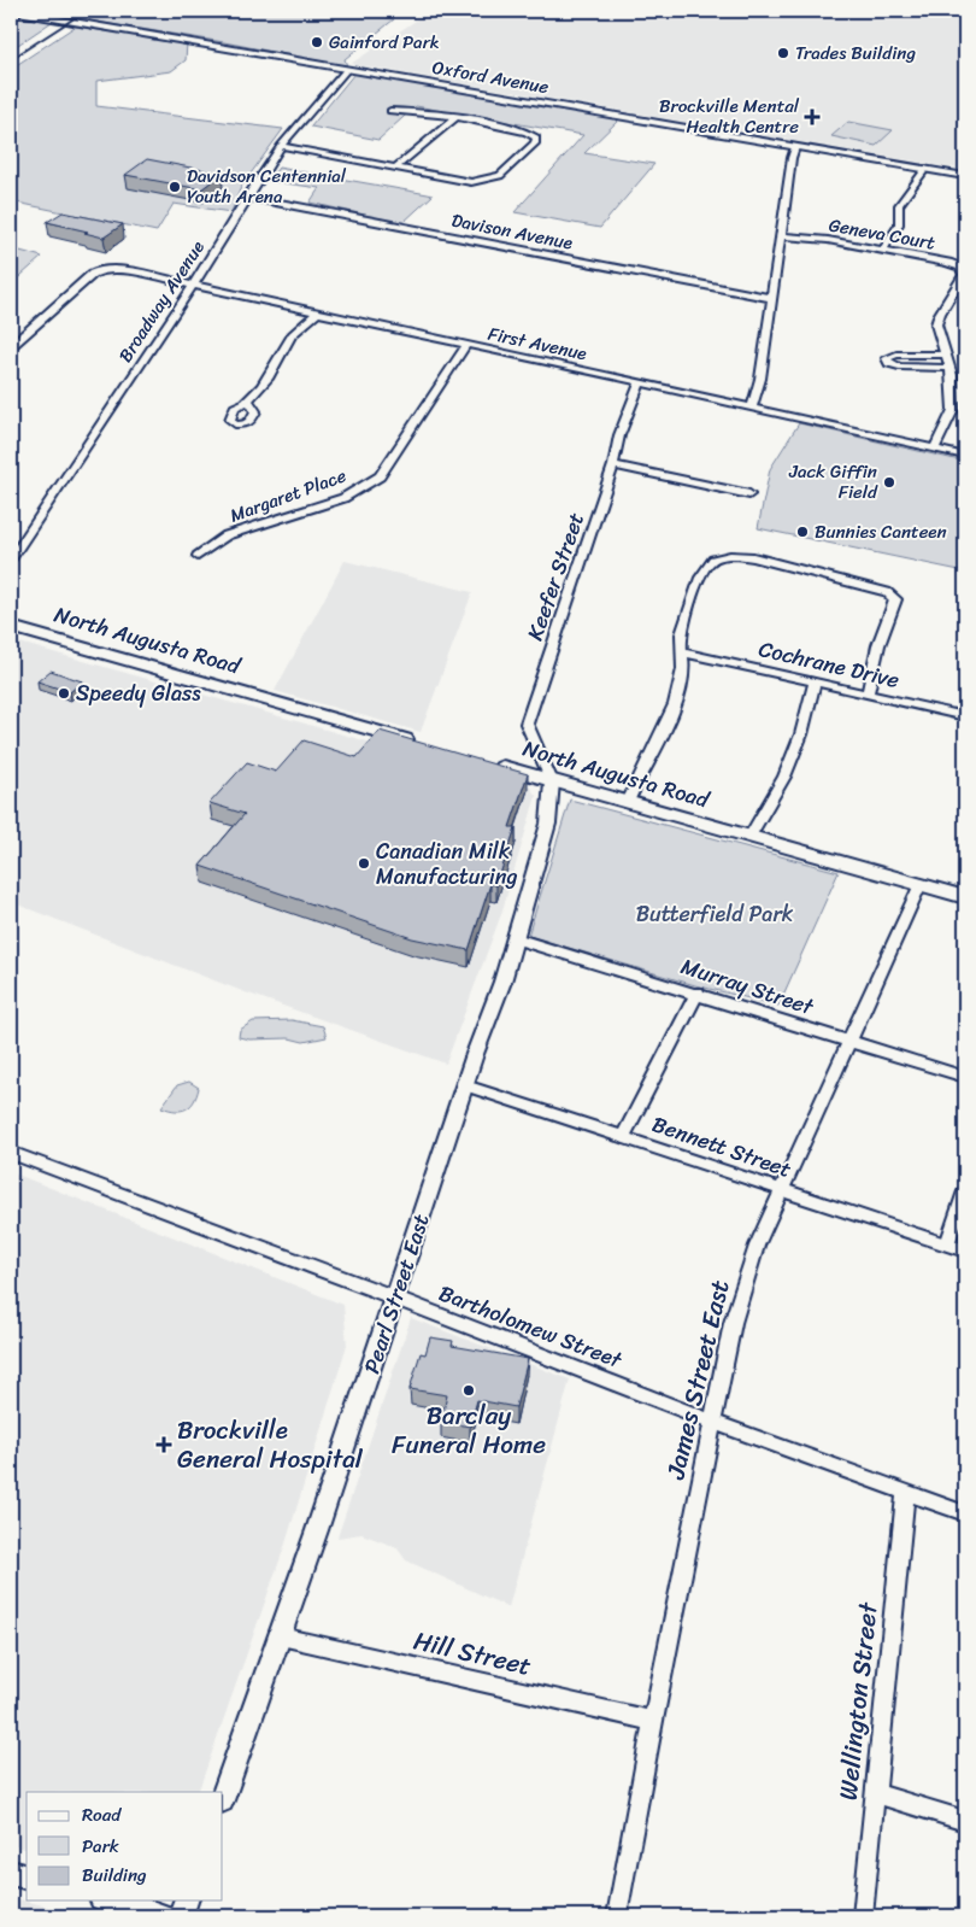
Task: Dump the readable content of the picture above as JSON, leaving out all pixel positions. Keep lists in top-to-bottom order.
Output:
{
  "streets": {
    "main road": ["North Augusta Road"],
    "street": [
      "Oxford Avenue",
      "Davison Avenue",
      "Geneva Court",
      "Broadway Avenue",
      "First Avenue",
      "Margaret Place",
      "Keefer Street",
      "Cochrane Drive",
      "Murray Street",
      "Bennett Street",
      "Pearl Street East",
      "Bartholomew Street",
      "James Street East",
      "Hill Street",
      "Wellington Street"
    ]
  },
  "crossings": [
    ["Oxford Avenue", "Broadway Avenue"],
    ["Davison Avenue", "Broadway Avenue"],
    ["Geneva Court", "First Avenue"],
    ["Broadway Avenue", "First Avenue"],
    ["First Avenue", "Margaret Place"],
    ["First Avenue", "Keefer Street"],
    ["Keefer Street", "North Augusta Road"],
    ["Keefer Street", "Pearl Street East"],
    ["North Augusta Road", "Pearl Street East"],
    ["North Augusta Road", "James Street East"],
    ["Murray Street", "Pearl Street East"],
    ["Murray Street", "James Street East"],
    ["Bennett Street", "Pearl Street East"],
    ["Bennett Street", "James Street East"],
    ["Pearl Street East", "Bartholomew Street"],
    ["Pearl Street East", "Hill Street"],
    ["Bartholomew Street", "James Street East"],
    ["Bartholomew Street", "Wellington Street"],
    ["James Street East", "Hill Street"]
  ],
  "parks": ["Butterfield Park"],
  "places": {
    "other": [
      "Gainford Park",
      "Trades Building",
      "Davidson Centennial Youth Arena",
      "Jack Giffin Field",
      "Bunnies Canteen",
      "Speedy Glass",
      "Canadian Milk Manufacturing",
      "Barclay Funeral Home"
    ],
    "health": ["Brockville Mental Health Centre", "Brockville General Hospital"]
  },
  "legend": ["Road", "Park", "Building"]
}
